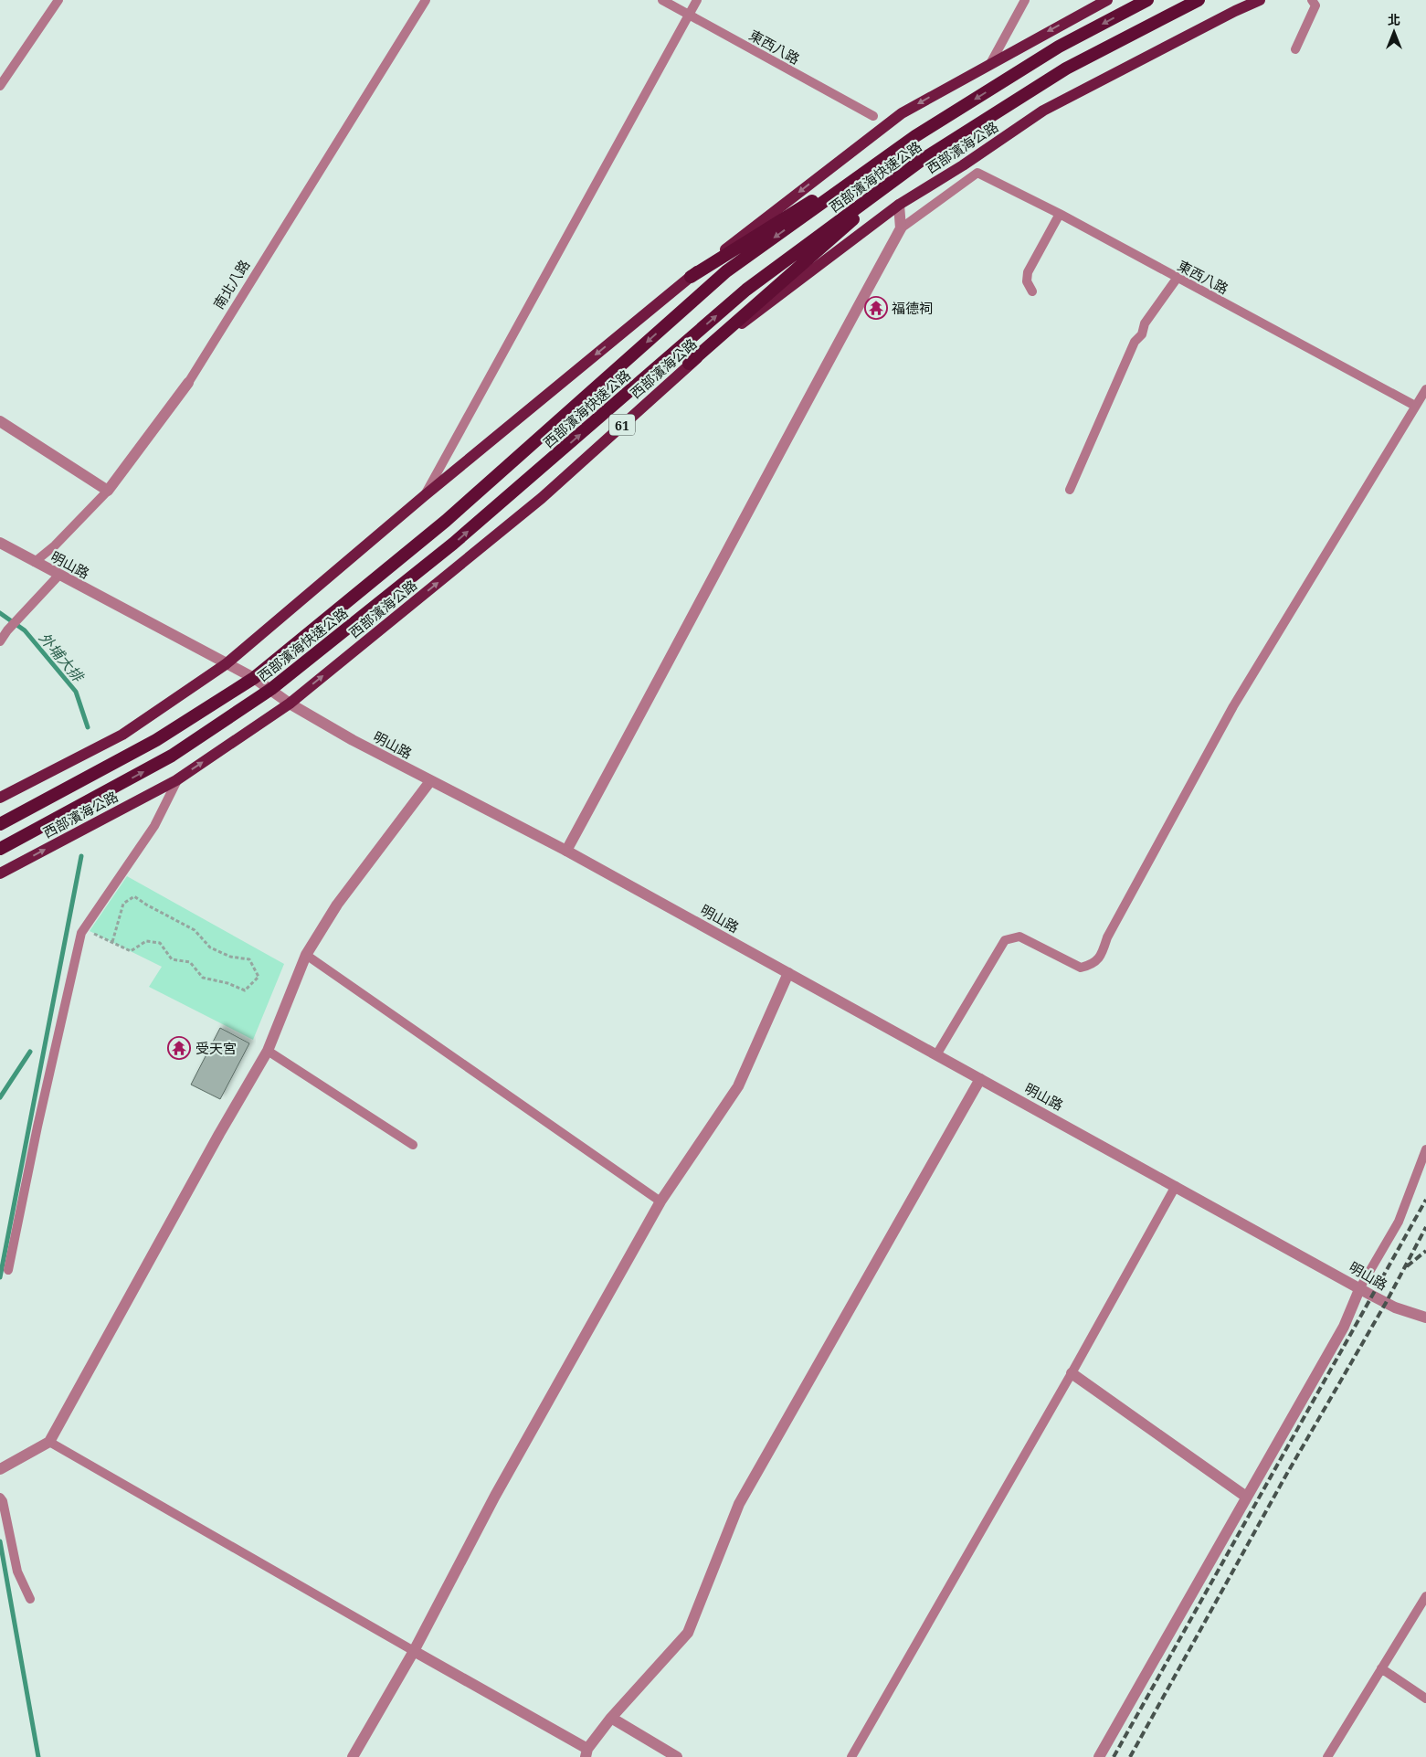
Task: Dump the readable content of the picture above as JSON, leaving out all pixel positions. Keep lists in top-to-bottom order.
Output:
{
  "streets": {
    "highway": ["西部濱海快速公路", "61"],
    "main road": ["西部濱海公路"],
    "street": ["南北八路", "明山路"],
    "lane": ["東西八路"]
  },
  "crossings": [
    ["西部濱海公路", "明山路"],
    ["西部濱海快速公路", "明山路"],
    ["南北八路", "明山路"]
  ],
  "water": ["外埔大排"],
  "places": {
    "temple": ["福德祠", "受天宮"]
  },
  "north": "top"
}
